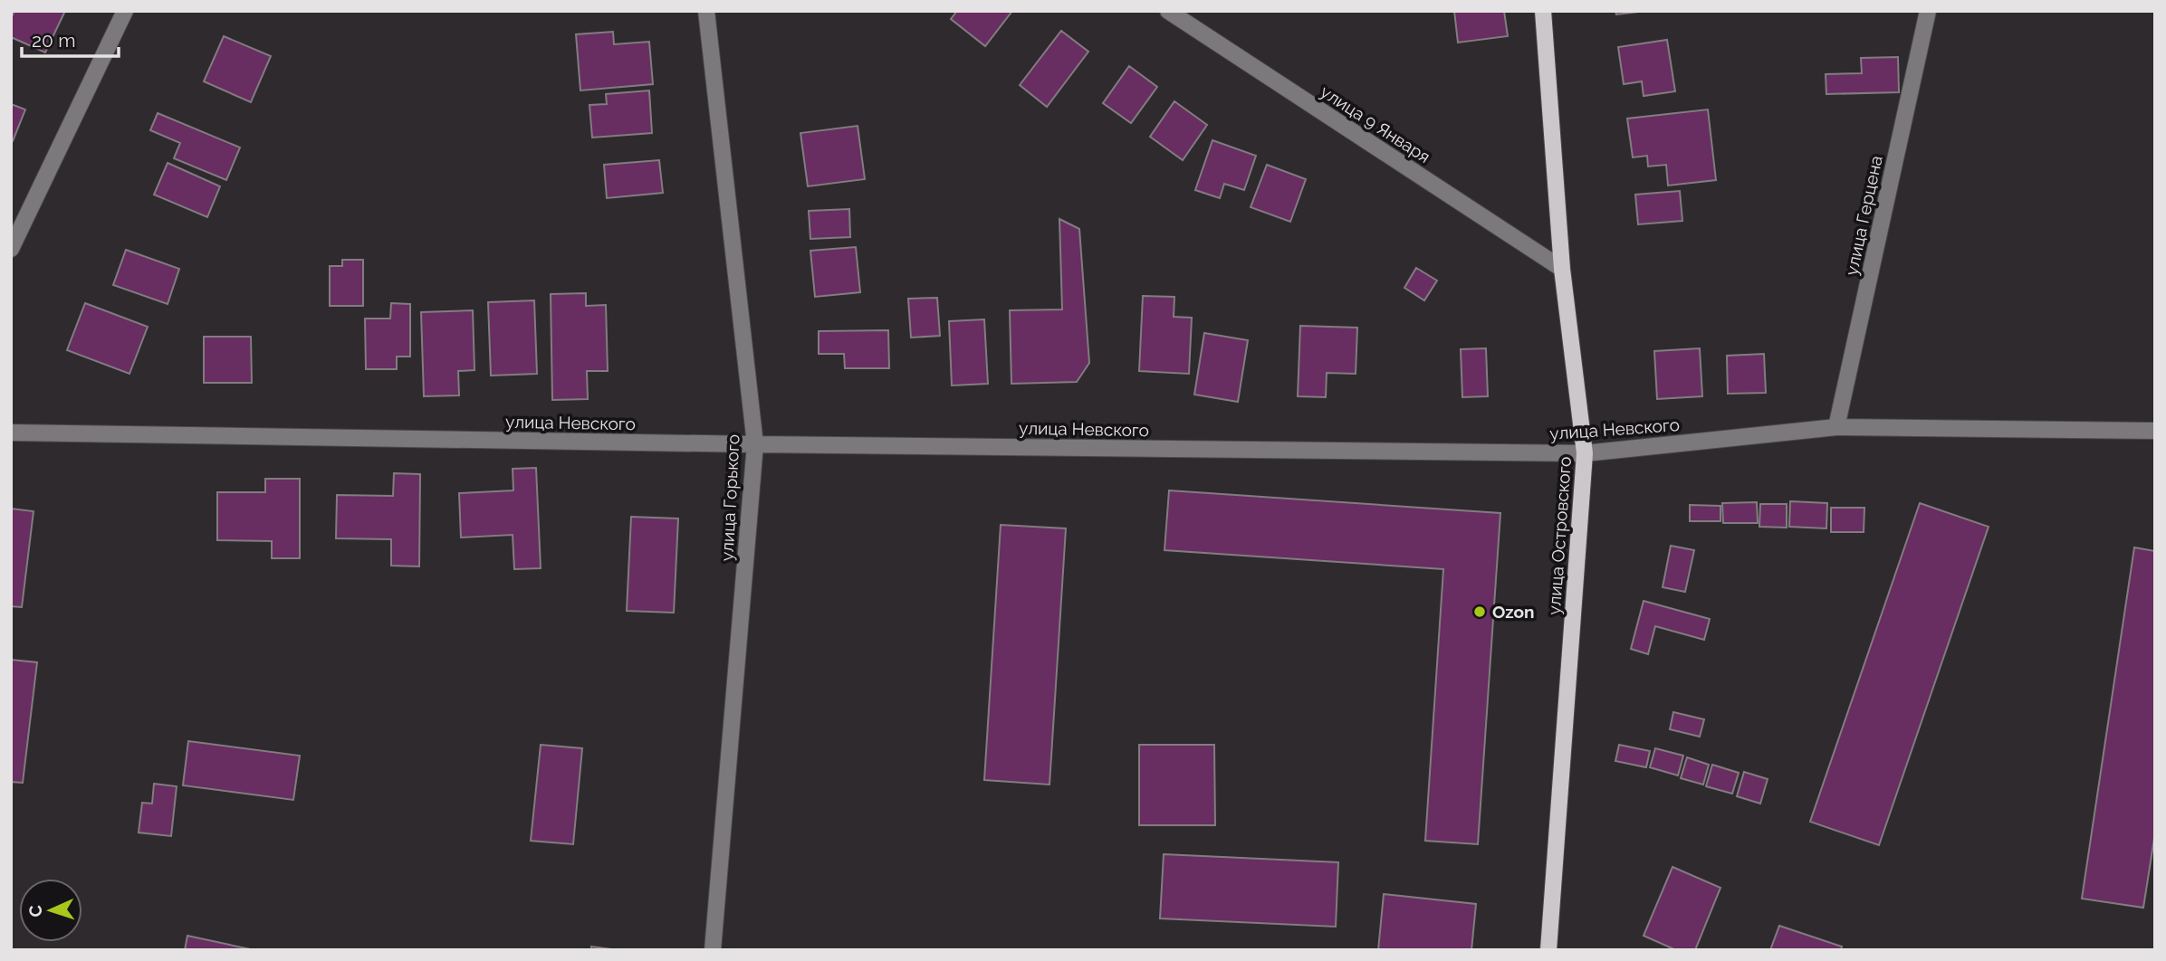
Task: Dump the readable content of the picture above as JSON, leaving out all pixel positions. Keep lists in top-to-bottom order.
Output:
{
  "streets": {
    "main road": ["улица Островского"],
    "street": [
      "улица 9 Января",
      "улица Герцена",
      "улица Невского",
      "улица Горького"
    ]
  },
  "crossings": [
    ["улица 9 Января", "улица Островского"],
    ["улица Герцена", "улица Невского"],
    ["улица Невского", "улица Горького"],
    ["улица Невского", "улица Островского"]
  ],
  "places": ["Ozon"],
  "scale_bar": "20 m",
  "north": "left"
}
